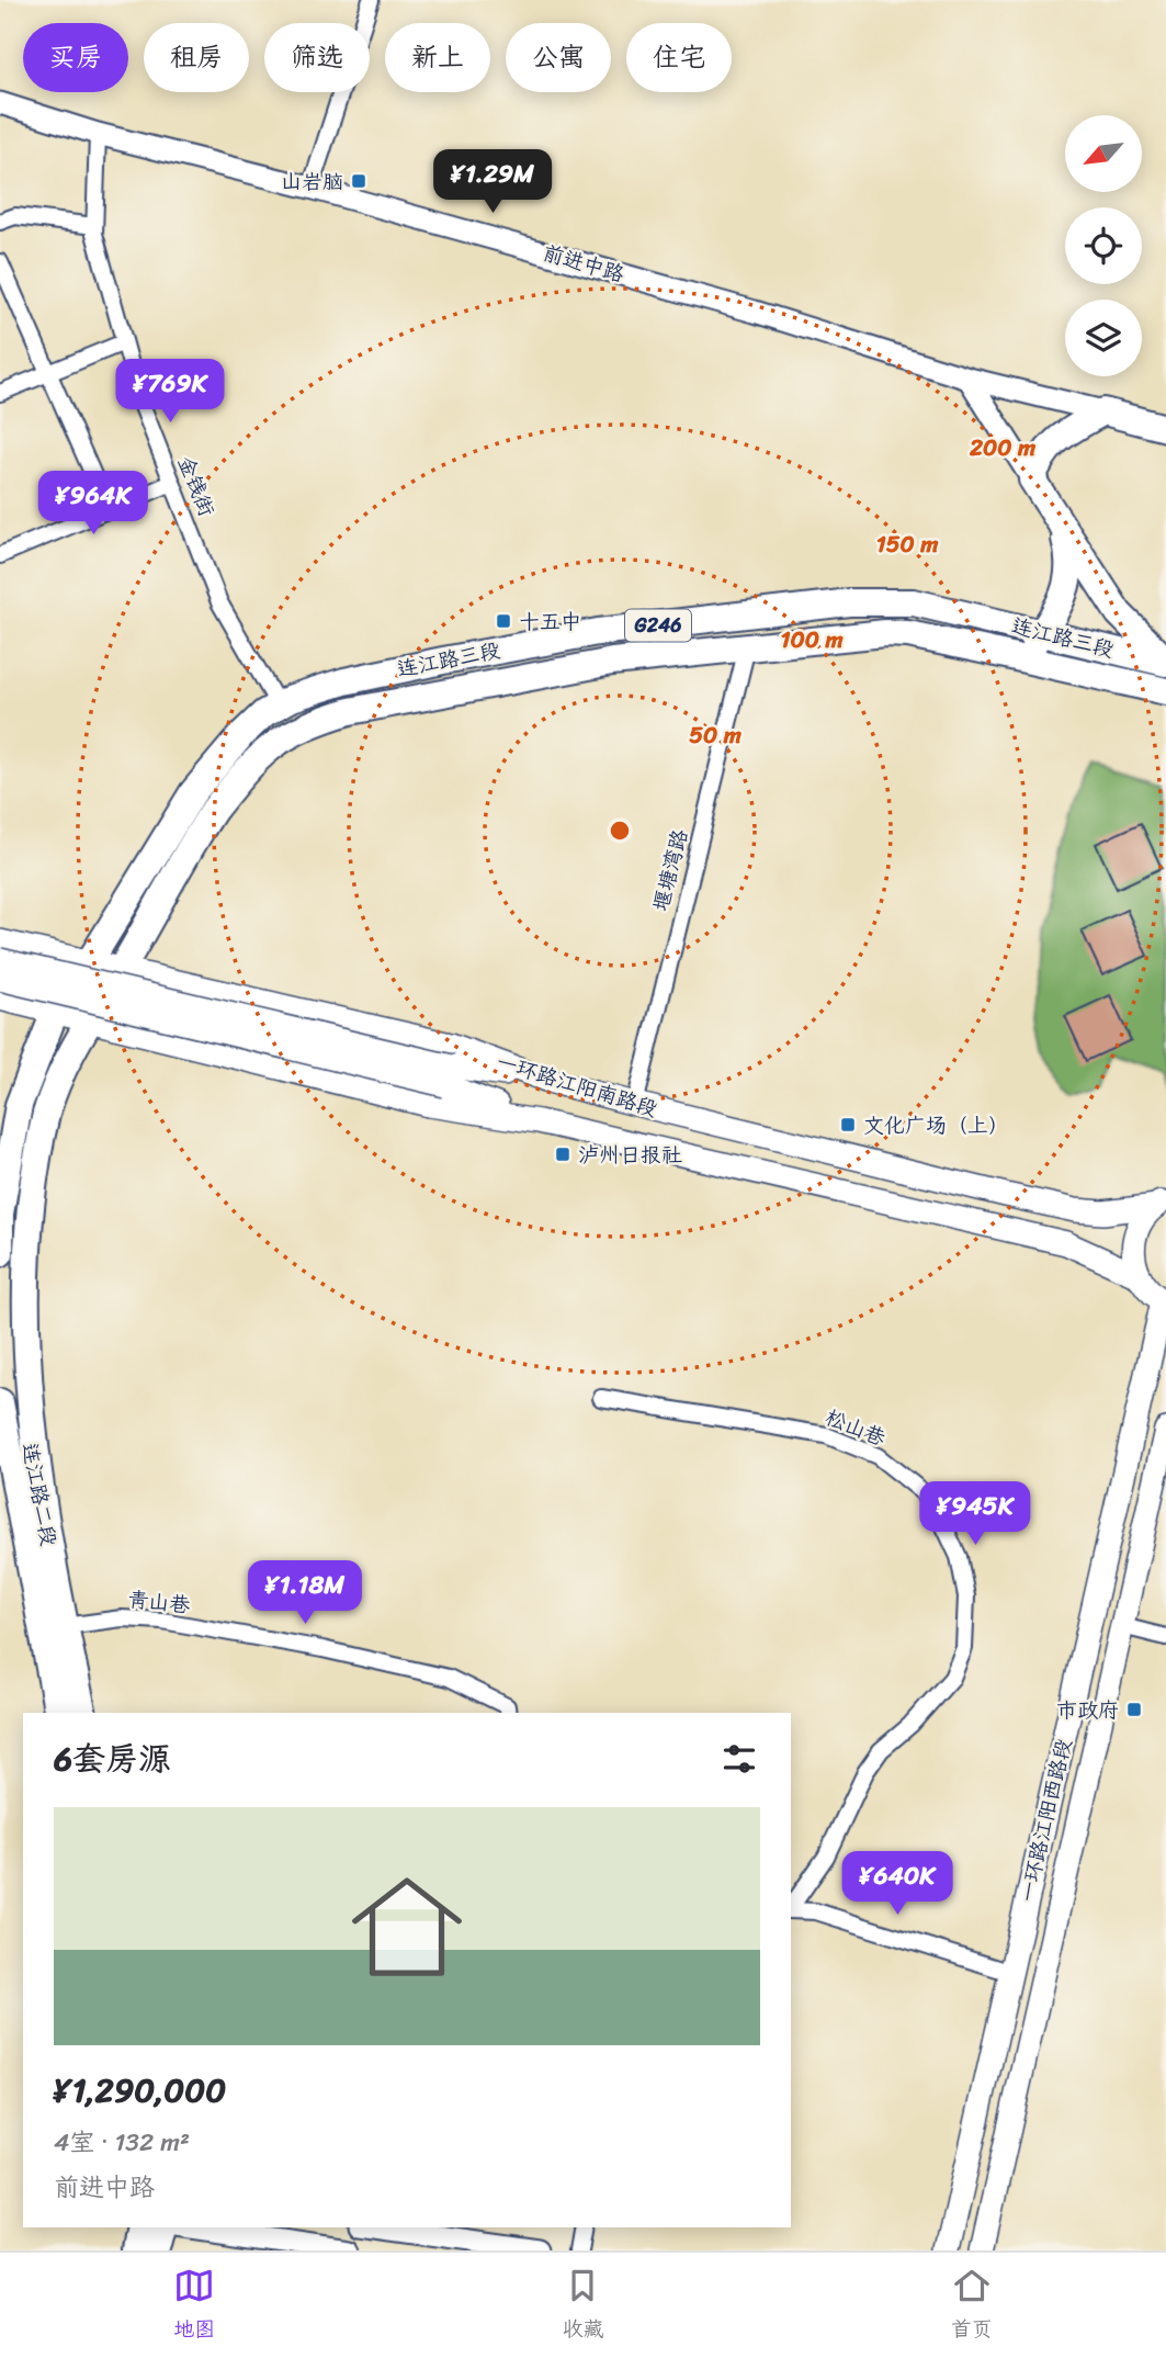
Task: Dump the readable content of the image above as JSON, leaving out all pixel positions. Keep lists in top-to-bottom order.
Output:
{
  "streets": {
    "highway": [
      "前进中路",
      "G246",
      "连江路三段",
      "连江路二段"
    ],
    "main road": ["一环路江阳南路段", "一环路江阳西路段"],
    "street": [
      "金钱街",
      "堰塘湾路",
      "松山巷",
      "青山巷"
    ]
  },
  "crossings": [
    ["前进中路", "金钱街"],
    ["金钱街", "连江路三段"],
    ["G246", "连江路三段"],
    ["G246", "一环路江阳南路段"],
    ["连江路三段", "堰塘湾路"],
    ["连江路三段", "一环路江阳南路段"],
    ["连江路三段", "连江路二段"],
    ["堰塘湾路", "一环路江阳南路段"],
    ["一环路江阳南路段", "连江路二段"],
    ["连江路二段", "青山巷"]
  ],
  "places": {
    "transit": [
      "山岩脑",
      "十五中",
      "文化广场（上）",
      "泸州日报社",
      "市政府"
    ]
  },
  "north": "bottom left",
  "page": {
    "chip": [
      "买房",
      "租房",
      "筛选",
      "新上",
      "公寓",
      "住宅"
    ],
    "price": [
      "¥1.29M",
      "¥769K",
      "¥964K",
      "¥945K",
      "¥1.18M",
      "¥640K"
    ],
    "heading": "6套房源",
    "list": [
      {
        "name": "¥1,290,000",
        "note": "4室 · 132 m² · 前进中路"
      }
    ],
    "tabs": ["地图", "收藏", "首页"]
  },
  "rings": [
    "200 m",
    "150 m",
    "100 m",
    "50 m"
  ]
}
